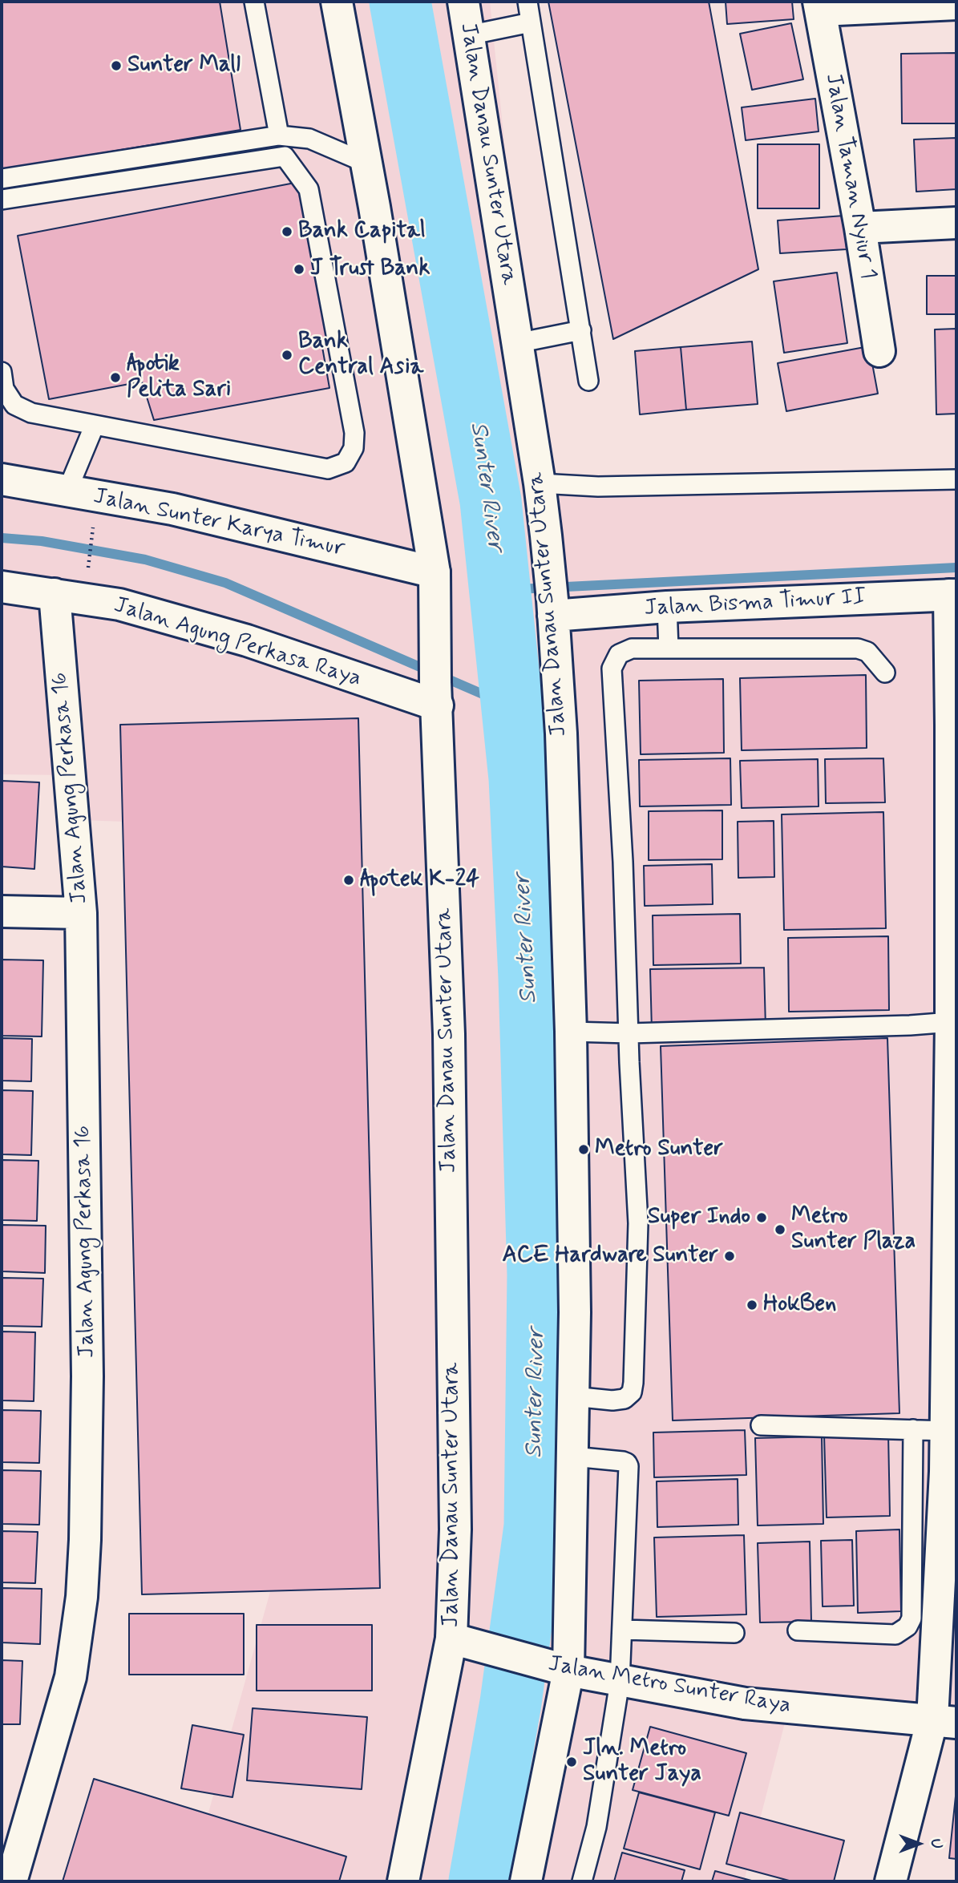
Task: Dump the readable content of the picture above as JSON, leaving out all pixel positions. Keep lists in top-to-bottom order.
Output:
{
  "streets": {
    "street": [
      "Jalan Danau Sunter Utara",
      "Jalan Taman Nyiur 1",
      "Jalan Sunter Karya Timur",
      "Jalan Bisma Timur II",
      "Jalan Agung Perkasa Raya",
      "Jalan Agung Perkasa 16",
      "Jalan Metro Sunter Raya"
    ]
  },
  "crossings": [
    ["Jalan Danau Sunter Utara", "Jalan Sunter Karya Timur"],
    ["Jalan Danau Sunter Utara", "Jalan Bisma Timur II"],
    ["Jalan Danau Sunter Utara", "Jalan Agung Perkasa Raya"],
    ["Jalan Danau Sunter Utara", "Jalan Metro Sunter Raya"],
    ["Jalan Agung Perkasa Raya", "Jalan Agung Perkasa 16"]
  ],
  "water": ["Sunter River"],
  "places": [
    "Sunter Mall",
    "Bank Capital",
    "J Trust Bank",
    "Bank Central Asia",
    "Apotik Pelita Sari",
    "Apotek K-24",
    "Metro Sunter",
    "Super Indo",
    "Metro Sunter Plaza",
    "ACE Hardware Sunter",
    "HokBen",
    "Jln. Metro Sunter Jaya"
  ],
  "north": "right"
}
